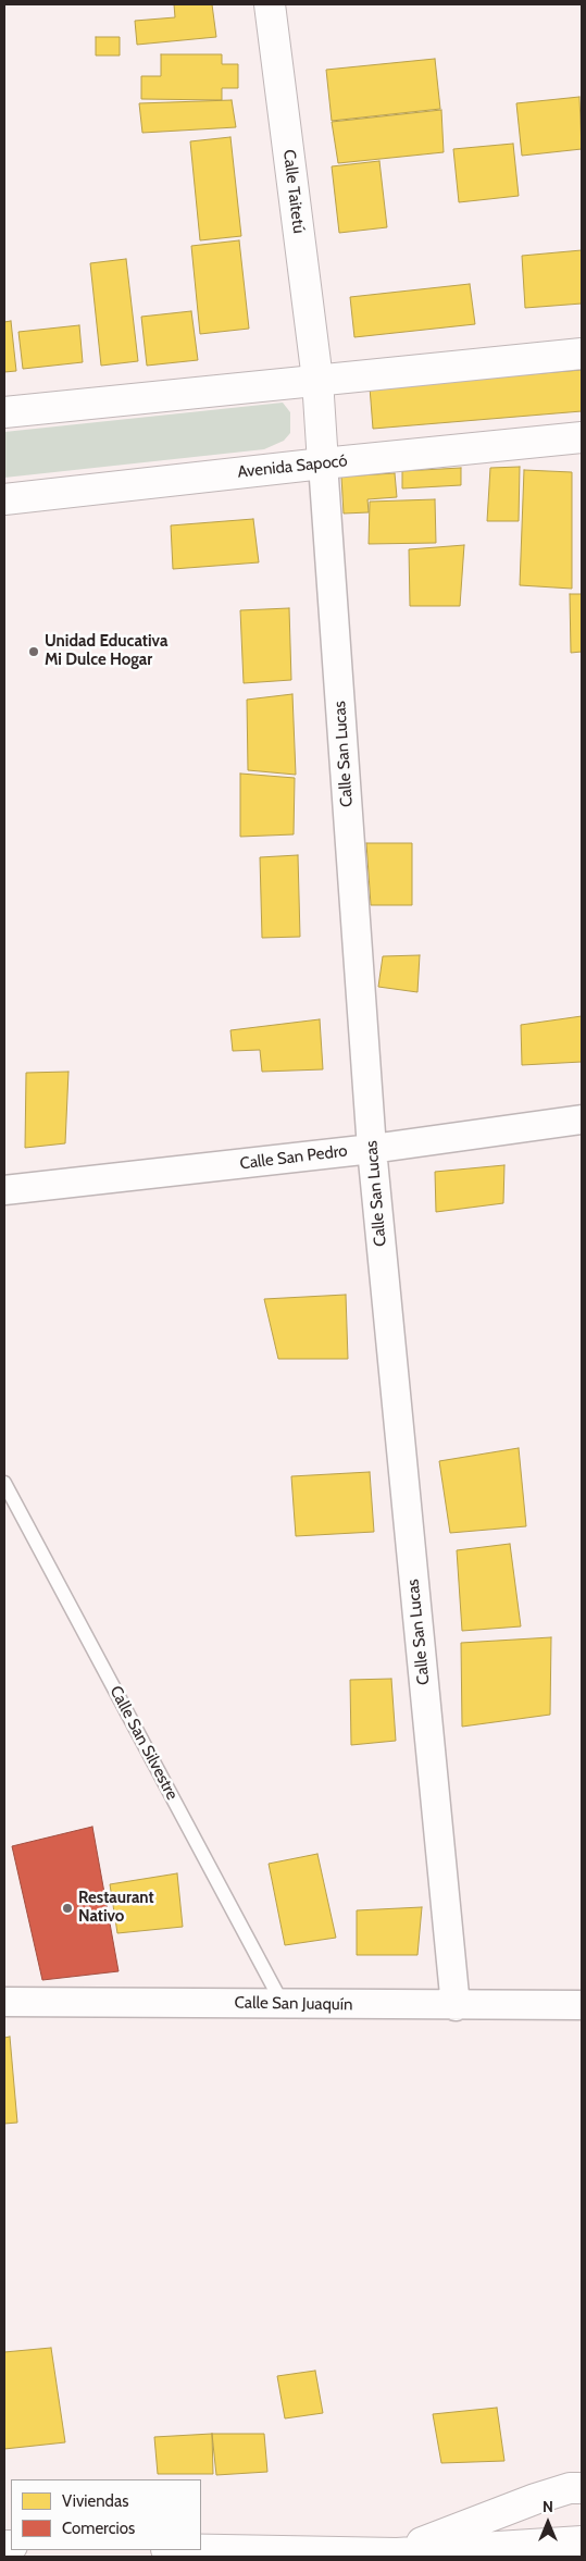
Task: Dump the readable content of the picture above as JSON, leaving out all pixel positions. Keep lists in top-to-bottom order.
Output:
{
  "streets": {
    "main road": ["Calle Taitetú", "Avenida Sapocó", "Calle San Lucas"],
    "street": ["Calle San Pedro", "Calle San Juaquín"],
    "lane": ["Calle San Silvestre"]
  },
  "crossings": [
    ["Calle Taitetú", "Calle San Lucas"],
    ["Avenida Sapocó", "Calle San Lucas"],
    ["Calle San Lucas", "Calle San Pedro"],
    ["Calle San Lucas", "Calle San Juaquín"],
    ["Calle San Silvestre", "Calle San Juaquín"]
  ],
  "places": ["Unidad Educativa Mi Dulce Hogar", "Restaurant Nativo"],
  "legend": ["Viviendas", "Comercios"],
  "north": "top"
}
